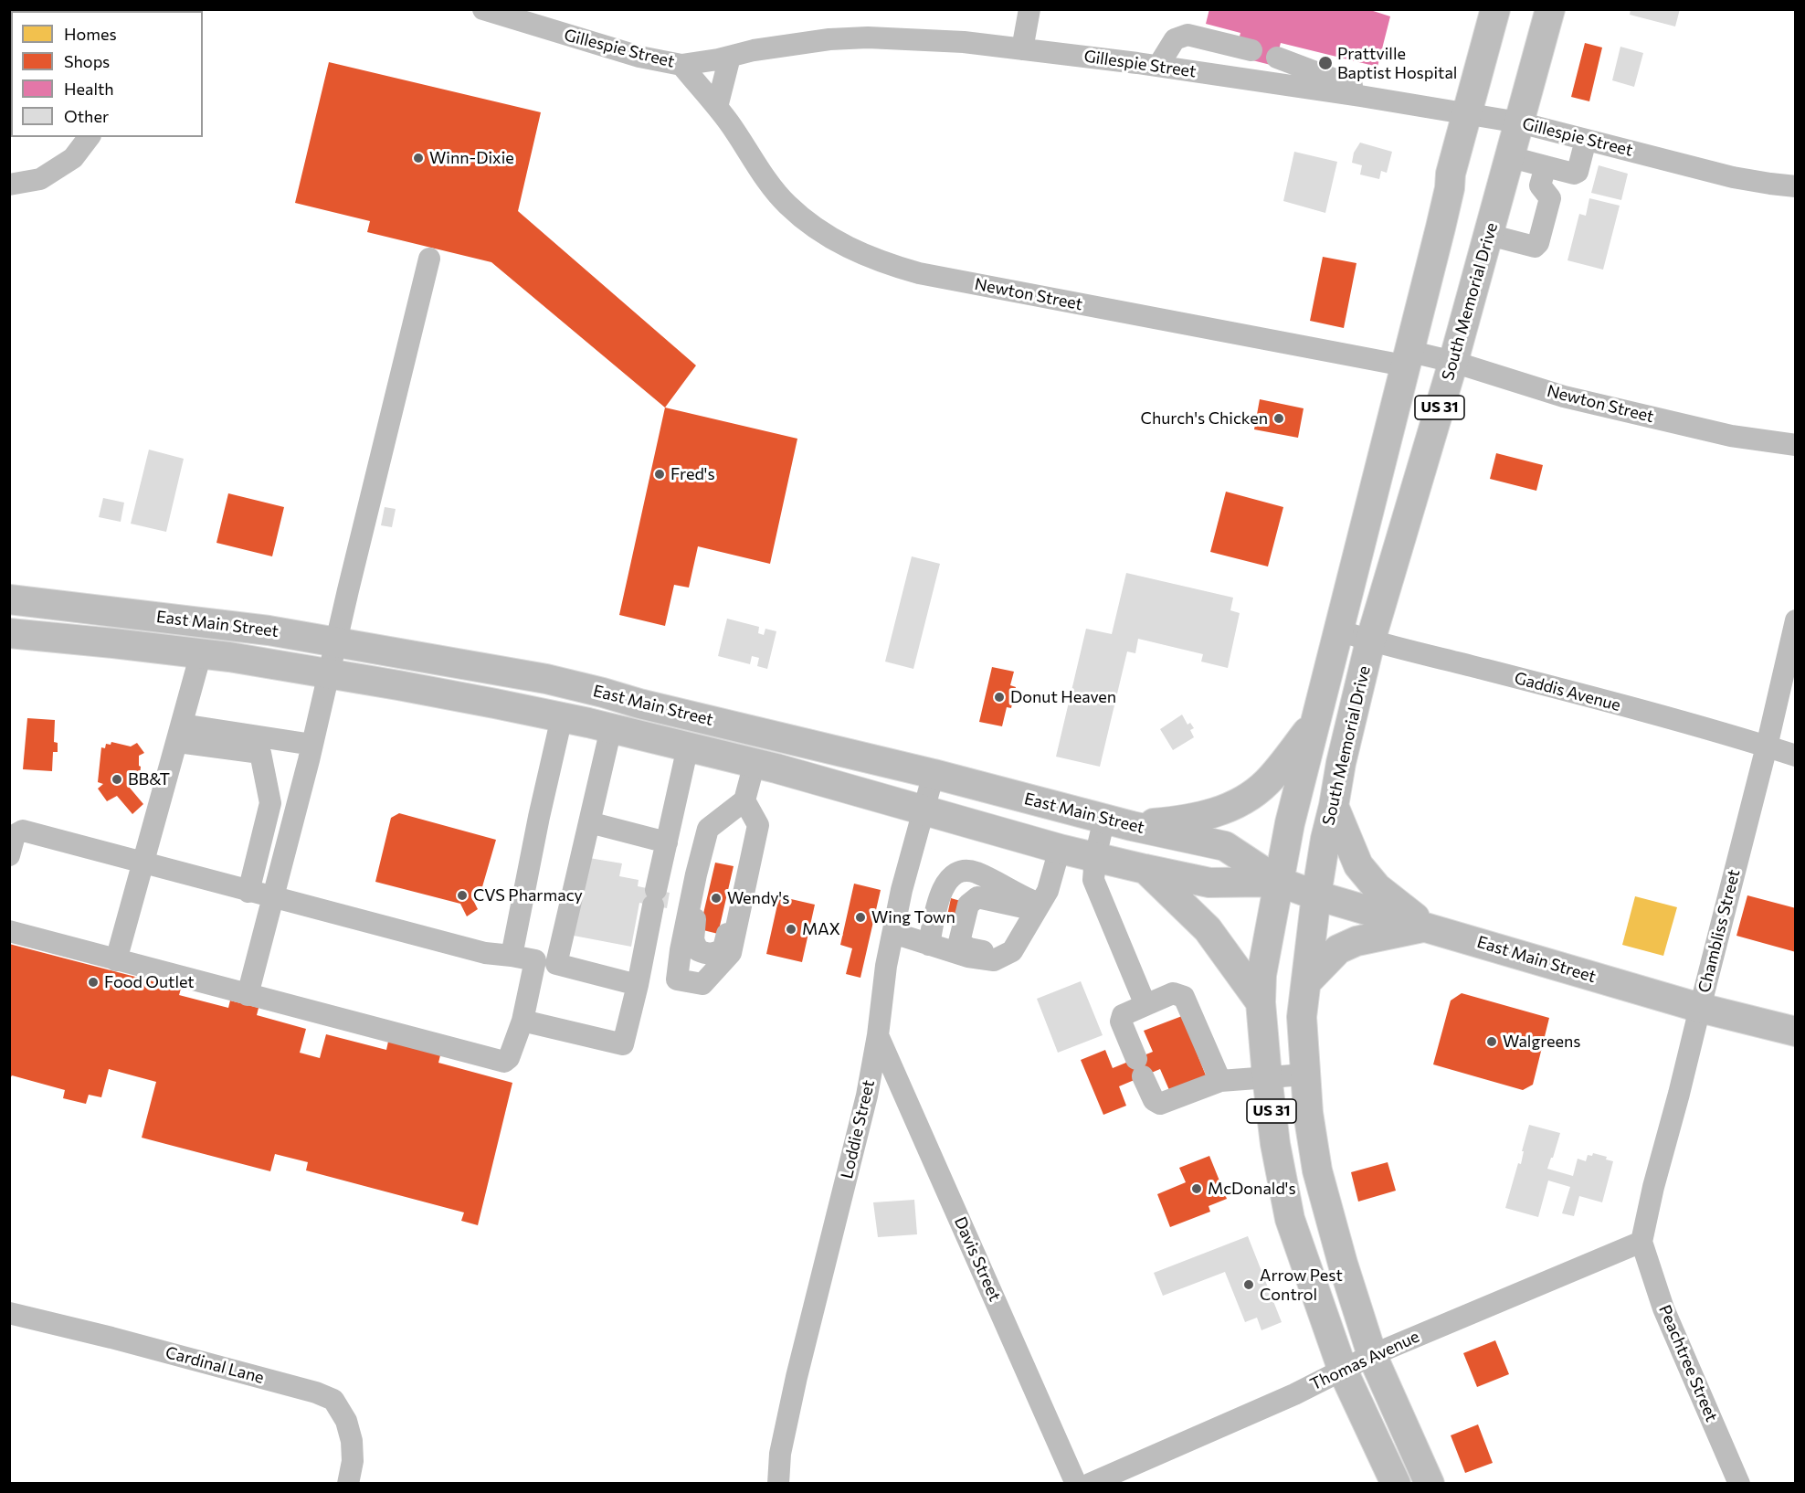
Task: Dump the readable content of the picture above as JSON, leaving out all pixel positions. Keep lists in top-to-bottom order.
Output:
{
  "streets": {
    "main road": ["South Memorial Drive", "US 31", "East Main Street"],
    "street": [
      "Gillespie Street",
      "Newton Street",
      "Gaddis Avenue",
      "Chambliss Street",
      "Loddie Street",
      "Davis Street",
      "Thomas Avenue",
      "Peachtree Street",
      "Cardinal Lane"
    ]
  },
  "crossings": [
    ["Gillespie Street", "Newton Street"],
    ["Gillespie Street", "South Memorial Drive"],
    ["Newton Street", "South Memorial Drive"],
    ["South Memorial Drive", "East Main Street"],
    ["South Memorial Drive", "Gaddis Avenue"],
    ["South Memorial Drive", "Thomas Avenue"],
    ["East Main Street", "Chambliss Street"],
    ["East Main Street", "Loddie Street"],
    ["Gaddis Avenue", "Chambliss Street"],
    ["Chambliss Street", "Thomas Avenue"],
    ["Chambliss Street", "Peachtree Street"],
    ["Loddie Street", "Davis Street"],
    ["Thomas Avenue", "Peachtree Street"]
  ],
  "places": [
    "Prattville Baptist Hospital",
    "Winn-Dixie",
    "Church's Chicken",
    "Fred's",
    "Donut Heaven",
    "BB&T",
    "CVS Pharmacy",
    "Wendy's",
    "Wing Town",
    "MAX",
    "Food Outlet",
    "Walgreens",
    "McDonald's",
    "Arrow Pest Control"
  ],
  "legend": [
    "Homes",
    "Shops",
    "Health",
    "Other"
  ]
}
